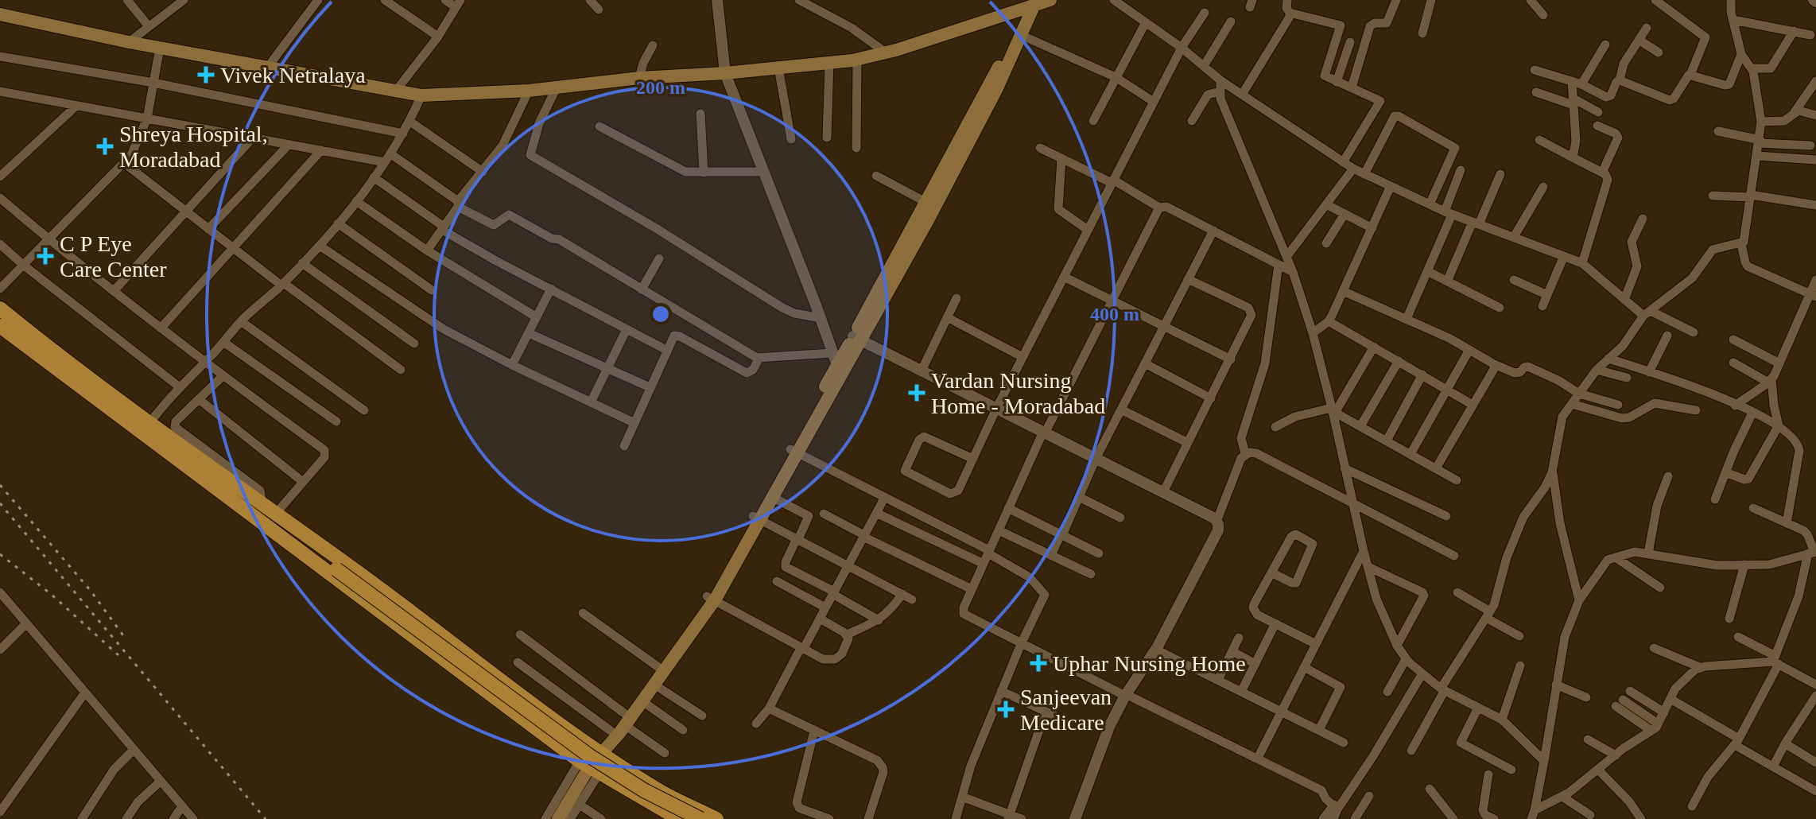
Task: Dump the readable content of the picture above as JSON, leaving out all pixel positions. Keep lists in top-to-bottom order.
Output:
{
  "places": {
    "health": [
      "Vivek Netralaya",
      "Shreya Hospital, Moradabad",
      "C P Eye Care Center",
      "Vardan Nursing Home - Moradabad",
      "Uphar Nursing Home",
      "Sanjeevan Medicare"
    ]
  },
  "rings": ["200 m", "400 m"]
}
